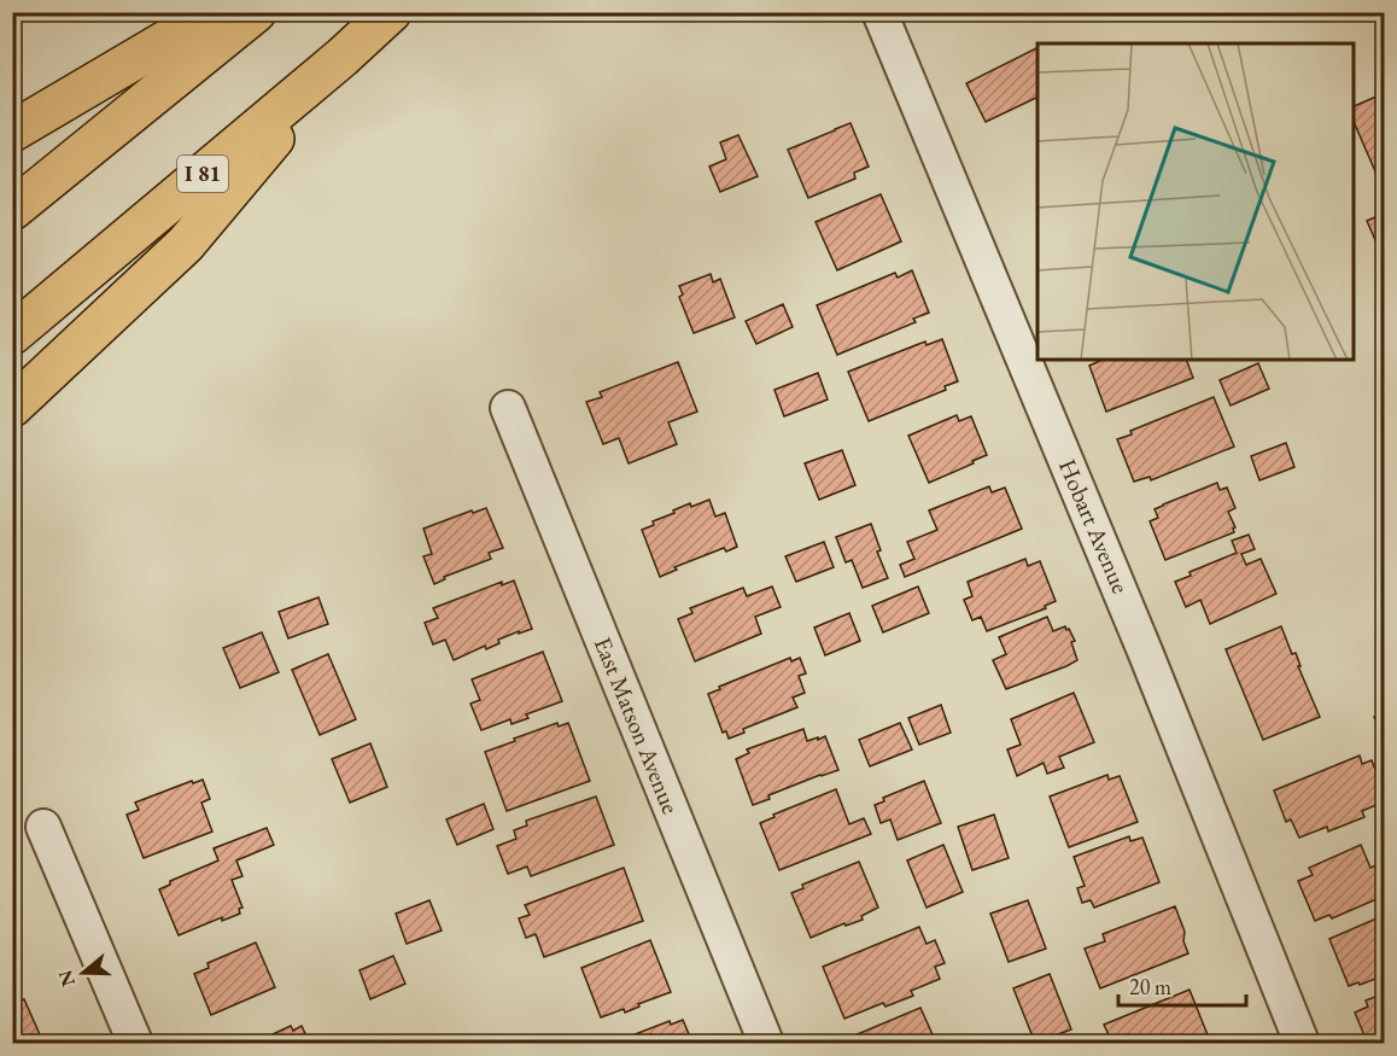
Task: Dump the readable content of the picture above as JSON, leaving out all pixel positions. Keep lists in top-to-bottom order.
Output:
{
  "streets": {
    "highway": ["I 81"],
    "street": ["Hobart Avenue", "East Matson Avenue"]
  },
  "scale_bar": "20 m",
  "north": "left"
}
